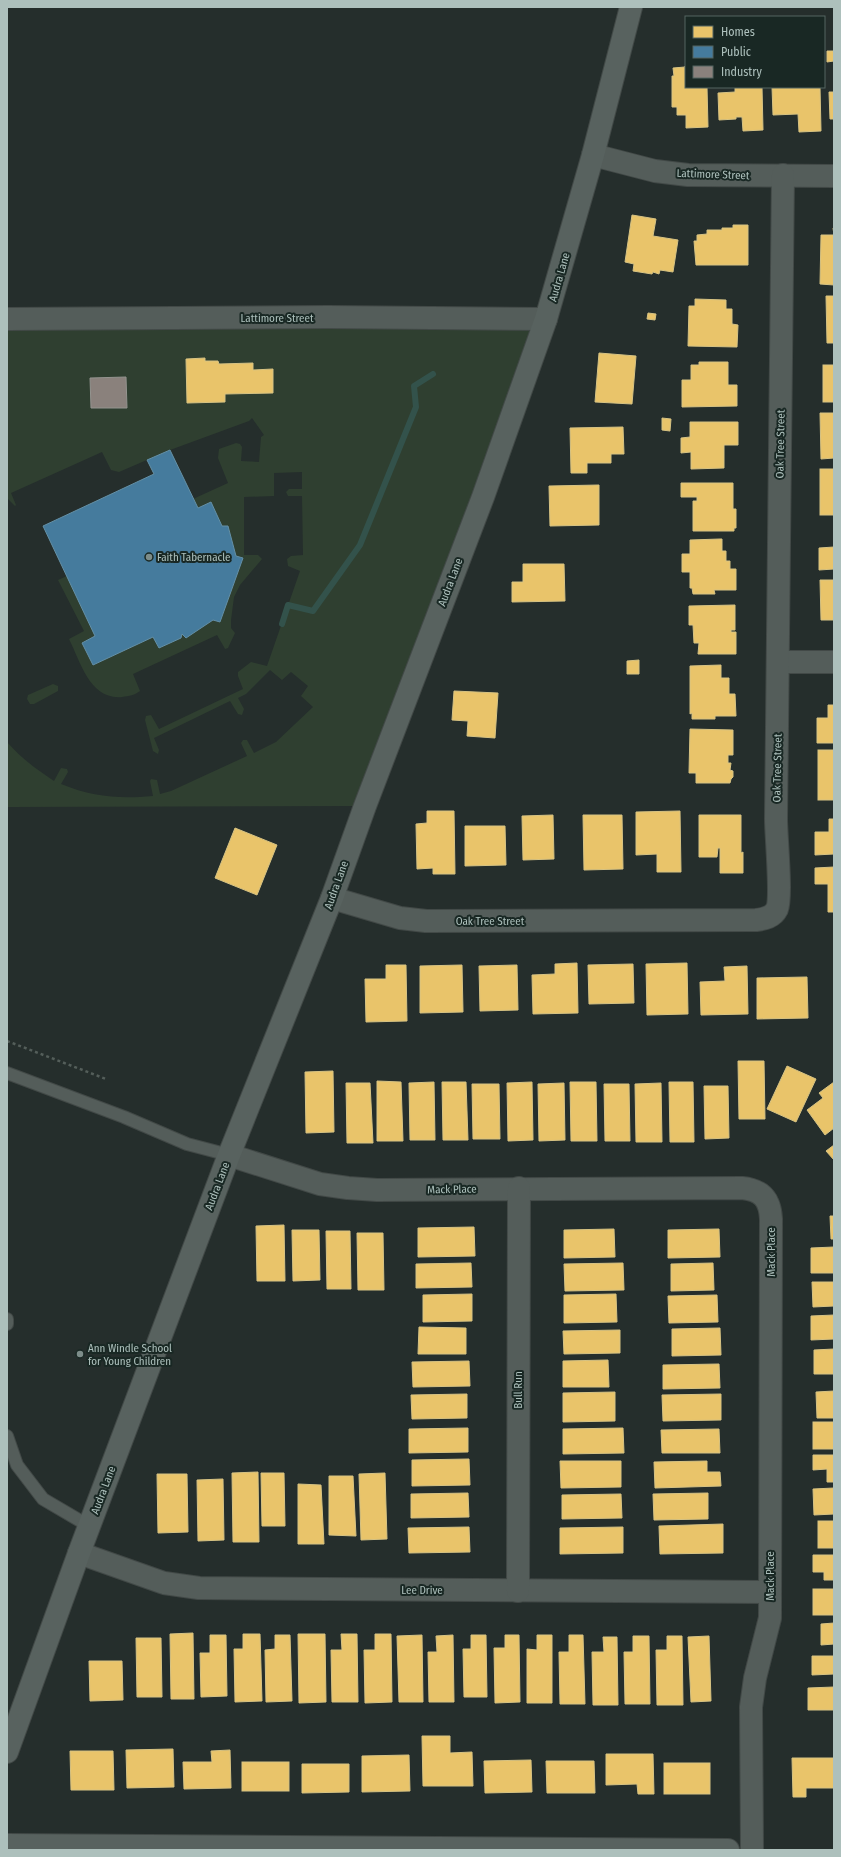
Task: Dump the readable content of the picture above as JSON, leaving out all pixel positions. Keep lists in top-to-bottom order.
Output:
{
  "streets": {
    "street": [
      "Lattimore Street",
      "Audra Lane",
      "Oak Tree Street",
      "Mack Place",
      "Bull Run",
      "Lee Drive"
    ]
  },
  "crossings": [
    ["Lattimore Street", "Audra Lane"],
    ["Lattimore Street", "Oak Tree Street"],
    ["Audra Lane", "Oak Tree Street"],
    ["Audra Lane", "Mack Place"],
    ["Audra Lane", "Lee Drive"],
    ["Mack Place", "Bull Run"],
    ["Mack Place", "Lee Drive"],
    ["Bull Run", "Lee Drive"]
  ],
  "places": ["Faith Tabernacle", "Ann Windle School for Young Children"],
  "legend": ["Homes", "Public", "Industry"]
}
